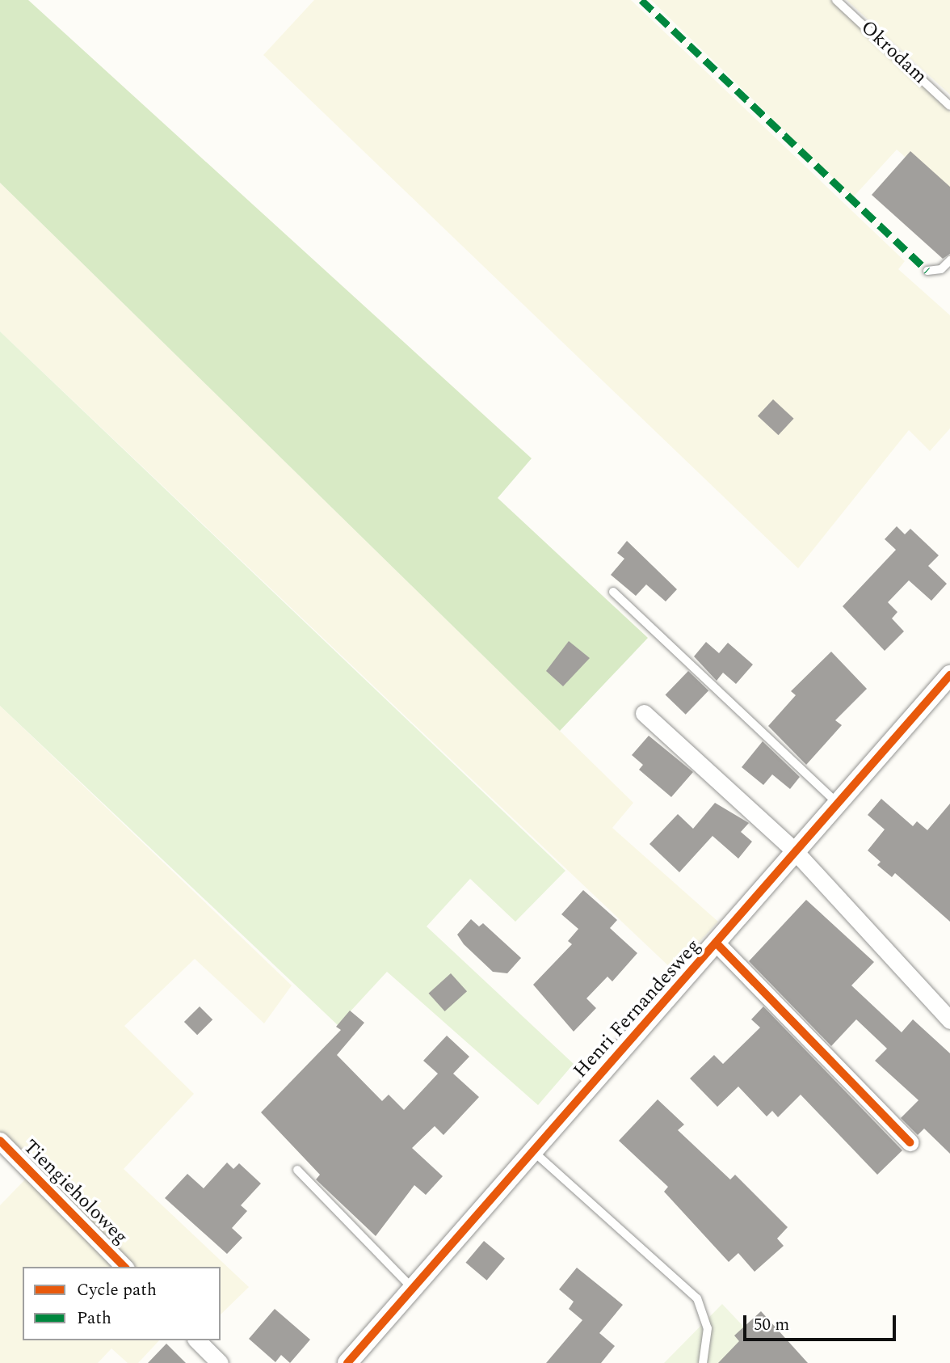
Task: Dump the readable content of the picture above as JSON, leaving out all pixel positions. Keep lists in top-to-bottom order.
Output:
{
  "streets": {
    "street": ["Henri Fernandesweg", "Tiengieholoweg"],
    "lane": ["Okrodam"]
  },
  "legend": ["Cycle path", "Path"],
  "scale_bar": "50 m"
}
